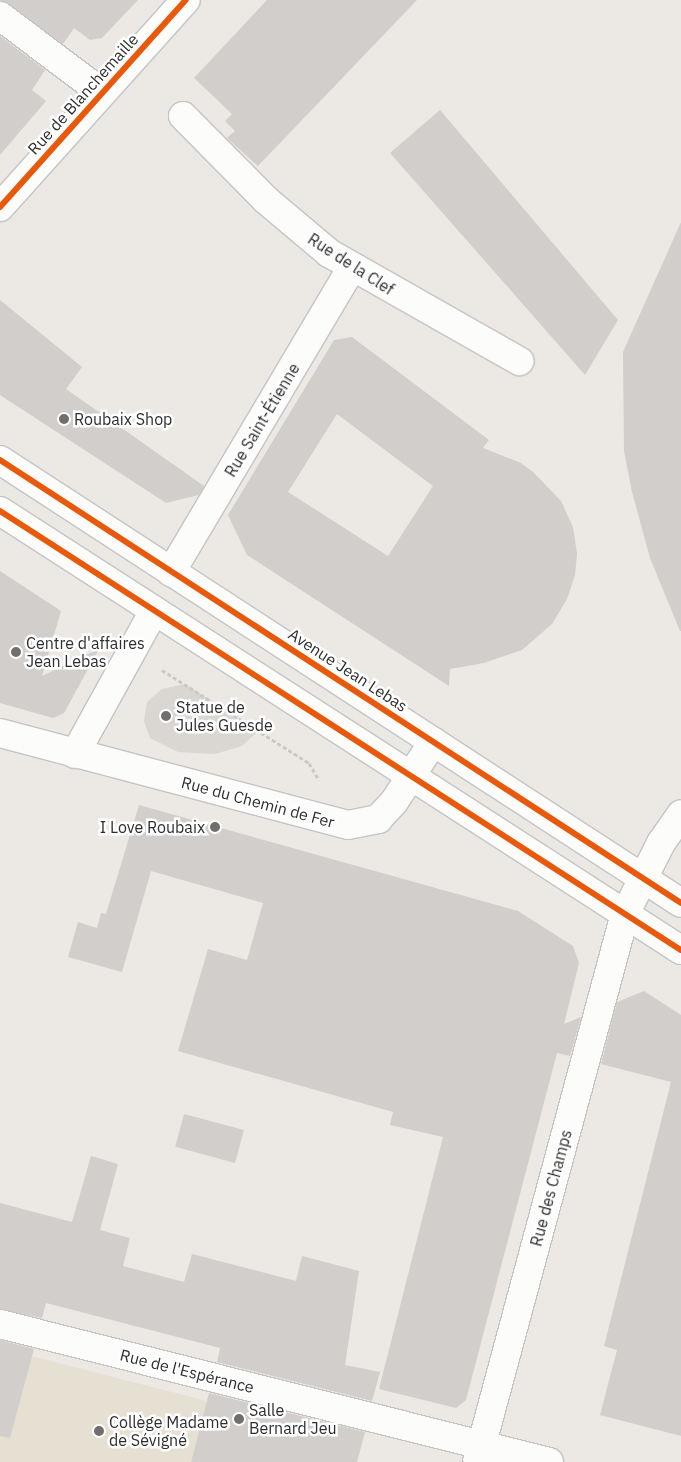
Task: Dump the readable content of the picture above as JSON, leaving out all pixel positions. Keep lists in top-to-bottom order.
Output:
{
  "streets": {
    "street": [
      "Rue de Blanchemaille",
      "Rue de la Clef",
      "Rue Saint-Étienne",
      "Avenue Jean Lebas",
      "Rue du Chemin de Fer",
      "Rue des Champs",
      "Rue de l'Espérance"
    ]
  },
  "crossings": [
    ["Rue de la Clef", "Rue Saint-Étienne"],
    ["Rue Saint-Étienne", "Avenue Jean Lebas"],
    ["Avenue Jean Lebas", "Rue du Chemin de Fer"],
    ["Avenue Jean Lebas", "Rue des Champs"],
    ["Rue des Champs", "Rue de l'Espérance"]
  ],
  "places": [
    "Roubaix Shop",
    "Centre d'affaires Jean Lebas",
    "Statue de Jules Guesde",
    "I Love Roubaix",
    "Salle Bernard Jeu",
    "Collège Madame de Sévigné"
  ]
}
